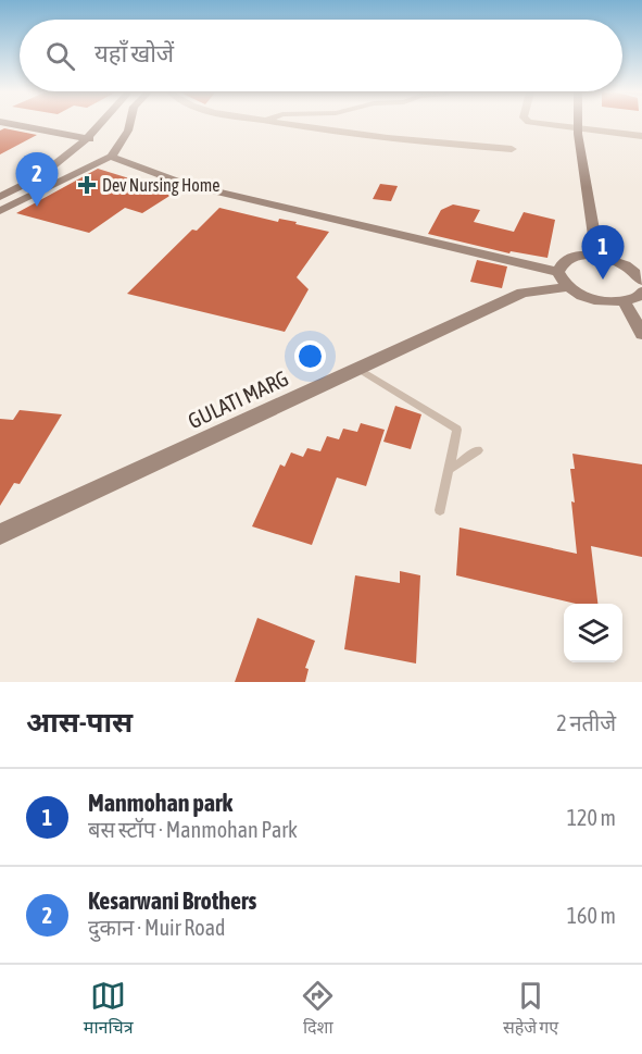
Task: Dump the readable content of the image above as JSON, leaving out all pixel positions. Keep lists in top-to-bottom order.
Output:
{
  "streets": {
    "main road": ["GULATI MARG"]
  },
  "places": {
    "health": ["Dev Nursing Home"]
  },
  "page": {
    "search": "यहाँ खोजें",
    "pins": ["2", "1"],
    "heading": ["आस-पास", "2 नतीजे"],
    "list": [
      {
        "mark": "1",
        "name": "Manmohan park",
        "note": "बस स्टॉप · Manmohan Park",
        "value": "120 m"
      },
      {
        "mark": "2",
        "name": "Kesarwani Brothers",
        "note": "दुकान · Muir Road",
        "value": "160 m"
      }
    ],
    "nav": ["मानचित्र", "दिशा", "सहेजे गए"]
  }
}
